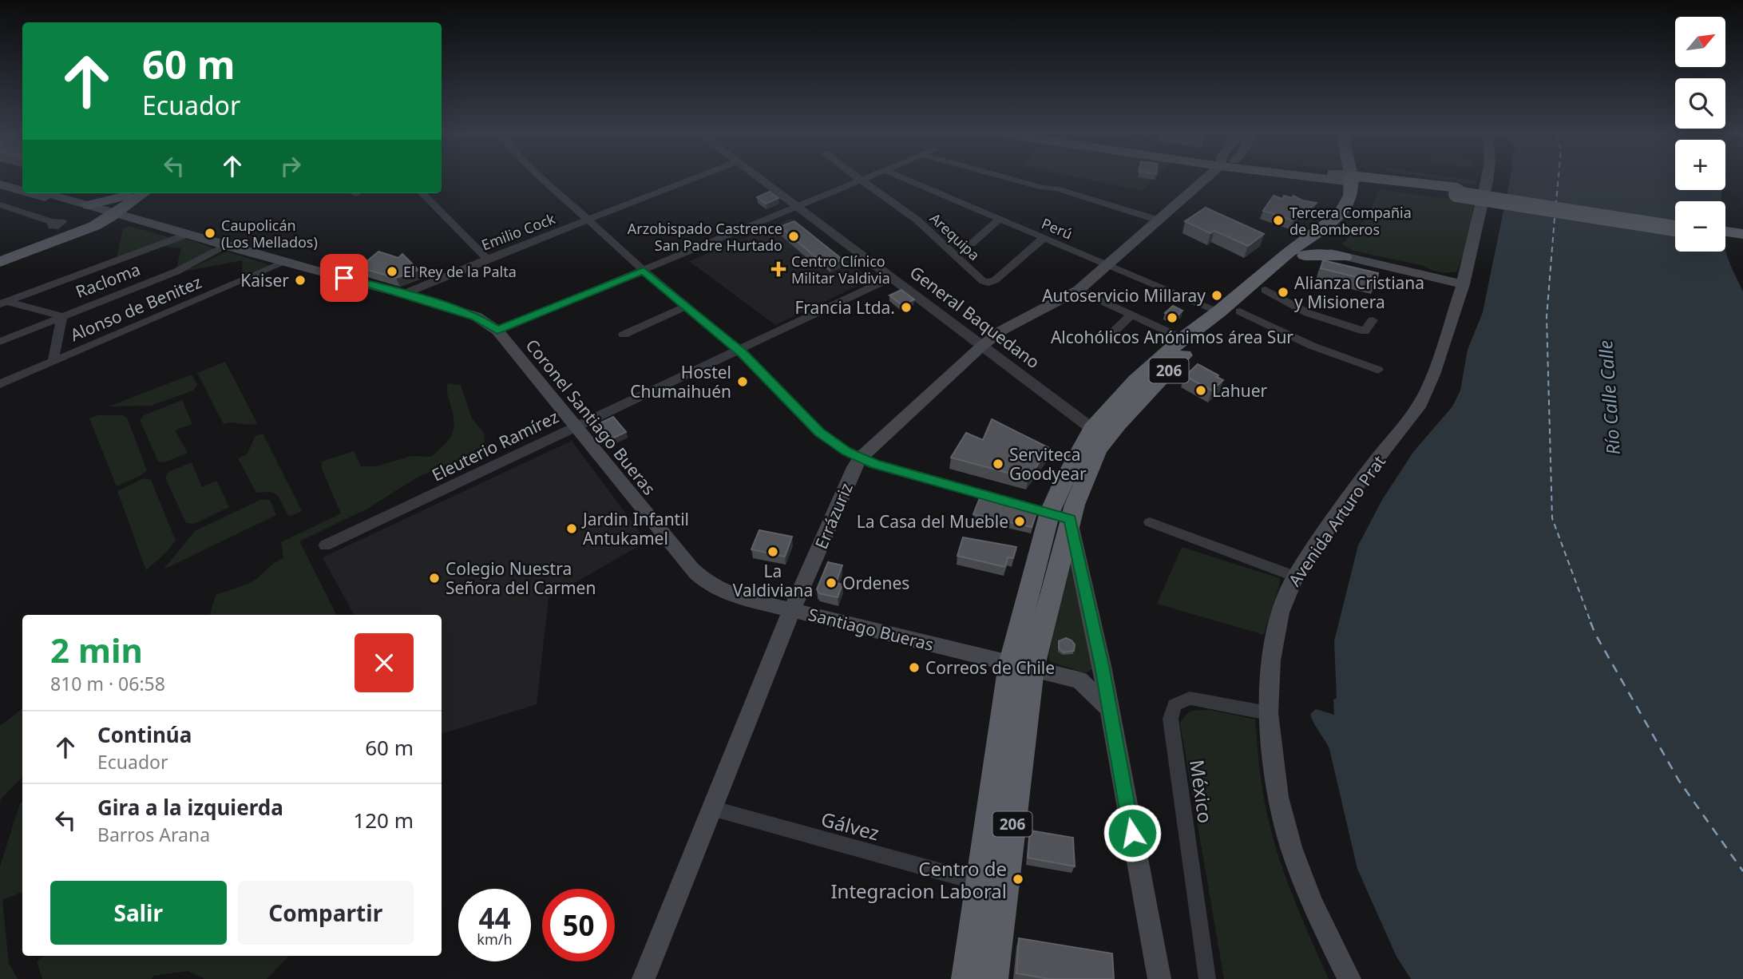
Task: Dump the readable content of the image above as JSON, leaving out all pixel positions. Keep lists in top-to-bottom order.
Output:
{
  "streets": {
    "highway": ["206"],
    "main road": [
      "Coronel Santiago Bueras",
      "Errázuriz",
      "Avenida Arturo Prat",
      "Santiago Bueras"
    ],
    "street": [
      "Perú",
      "Emilio Cock",
      "Arequipa",
      "Racloma",
      "Alonso de Benitez",
      "General Baquedano",
      "Eleuterio Ramírez",
      "México",
      "Gálvez"
    ]
  },
  "crossings": [
    ["Perú", "Arequipa"],
    ["Perú", "206"],
    ["Perú", "Errázuriz"],
    ["Emilio Cock", "Coronel Santiago Bueras"],
    ["Racloma", "Coronel Santiago Bueras"],
    ["Alonso de Benitez", "Coronel Santiago Bueras"],
    ["General Baquedano", "206"],
    ["General Baquedano", "Eleuterio Ramírez"],
    ["General Baquedano", "Errázuriz"],
    ["206", "Santiago Bueras"],
    ["206", "Gálvez"],
    ["Coronel Santiago Bueras", "Eleuterio Ramírez"],
    ["Coronel Santiago Bueras", "Errázuriz"],
    ["Coronel Santiago Bueras", "Santiago Bueras"],
    ["Errázuriz", "Santiago Bueras"],
    ["Errázuriz", "Gálvez"],
    ["Avenida Arturo Prat", "México"]
  ],
  "water": ["Río Calle Calle"],
  "places": {
    "other": [
      "Tercera Compañia de Bomberos",
      "Caupolicán (Los Mellados)",
      "Arzobispado Castrence San Padre Hurtado",
      "El Rey de la Palta",
      "Kaiser",
      "Alianza Cristiana y Misionera",
      "Autoservicio Millaray",
      "Francia Ltda.",
      "Alcohólicos Anónimos área Sur",
      "Hostel Chumaihuén",
      "Lahuer",
      "Serviteca Goodyear",
      "La Casa del Mueble",
      "Jardin Infantil Antukamel",
      "La Valdiviana",
      "Colegio Nuestra Señora del Carmen",
      "Ordenes",
      "Correos de Chile",
      "Centro de Integracion Laboral"
    ],
    "health": ["Centro Clínico Militar Valdivia"]
  },
  "north": "top right",
  "page": {
    "map_buttons": ["+", "−"],
    "turn": ["60 m", "Ecuador"],
    "heading": ["2 min", "810 m · 06:58"],
    "list": [
      {
        "name": "Continúa",
        "note": "Ecuador",
        "value": "60 m"
      },
      {
        "name": "Gira a la izquierda",
        "note": "Barros Arana",
        "value": "120 m"
      }
    ],
    "buttons": ["Salir", "Compartir"],
    "speed": "44 km/h",
    "limit": "50"
  }
}
